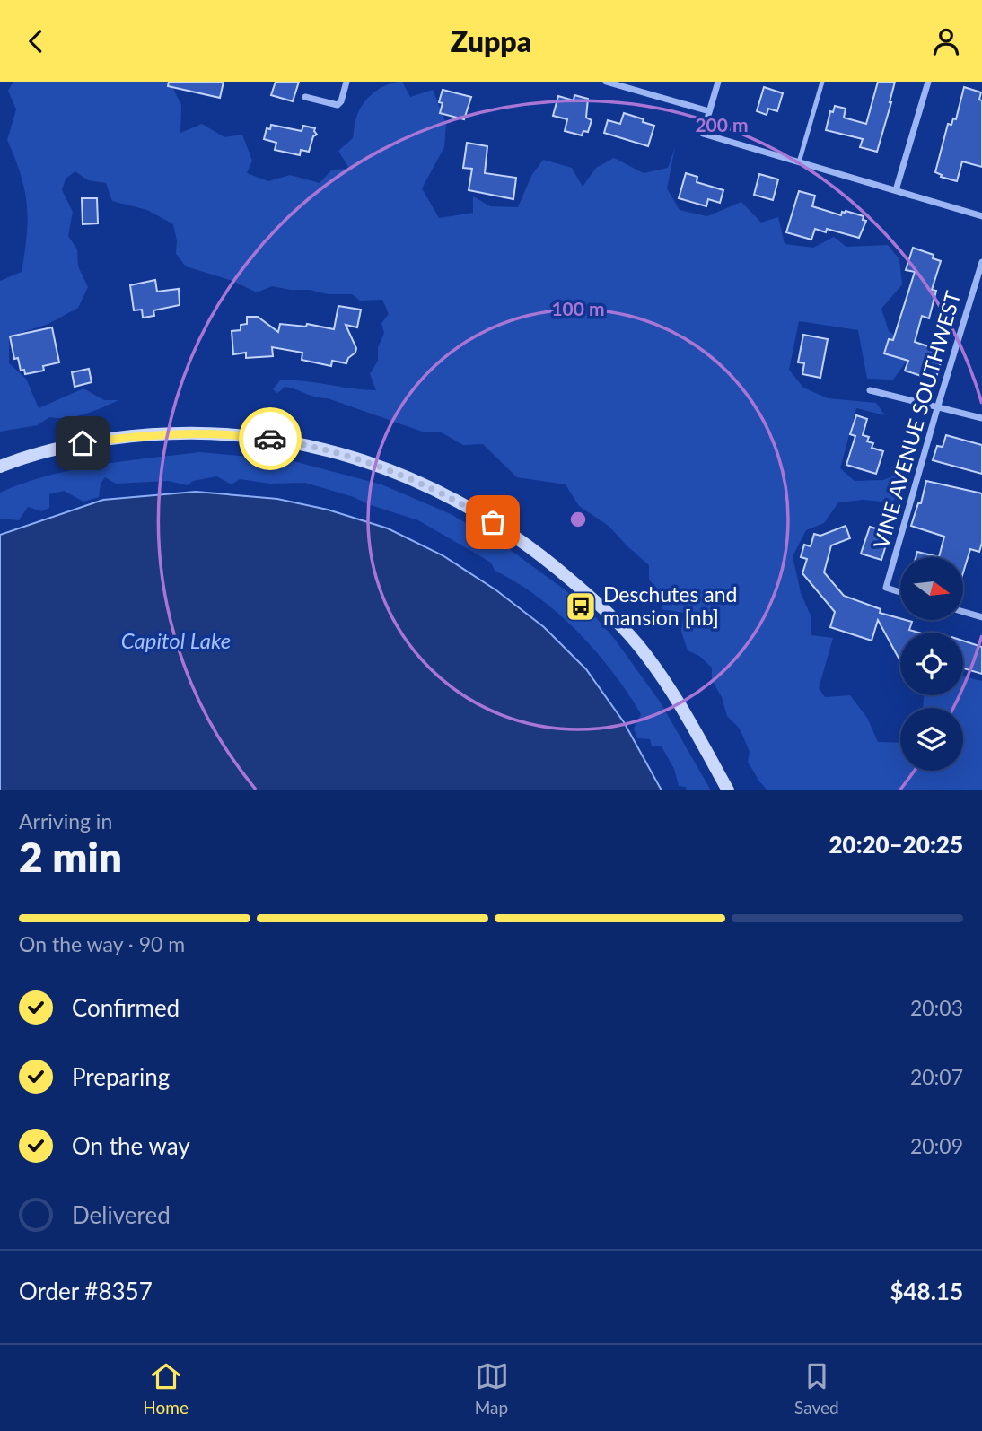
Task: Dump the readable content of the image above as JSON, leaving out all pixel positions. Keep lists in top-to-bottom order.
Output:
{
  "streets": {
    "street": ["VINE AVENUE SOUTHWEST"]
  },
  "water": ["Capitol Lake"],
  "places": {
    "bus stop": ["Deschutes and mansion [nb]"]
  },
  "north": "right",
  "page": {
    "header": "Zuppa",
    "heading": ["2 min", "Arriving in", "20:20–20:25"],
    "panel": ["Order #8357", "$48.15"],
    "bar": "On the way · 90 m",
    "list": [
      ["Confirmed", "20:03"],
      ["Preparing", "20:07"],
      ["On the way", "20:09"],
      "Delivered"
    ],
    "tabs": ["Home", "Map", "Saved"]
  },
  "rings": ["200 m", "100 m"]
}
